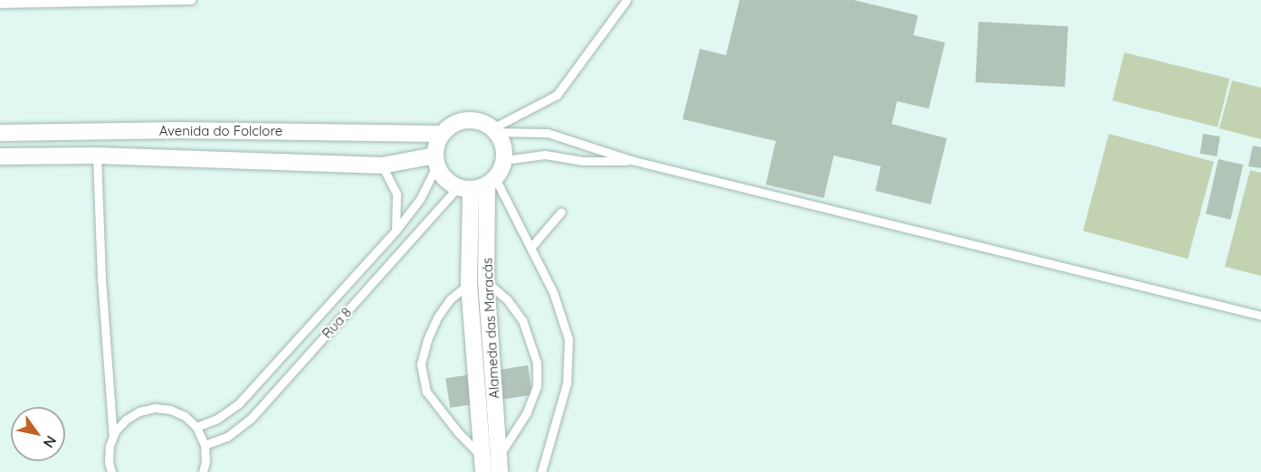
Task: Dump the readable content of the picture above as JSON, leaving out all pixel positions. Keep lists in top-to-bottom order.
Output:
{
  "streets": {
    "street": ["Avenida do Folclore", "Alameda das Maracás"],
    "lane": ["Rua 8"]
  },
  "crossings": [
    ["Avenida do Folclore", "Rua 8"],
    ["Avenida do Folclore", "Alameda das Maracás"],
    ["Rua 8", "Alameda das Maracás"]
  ],
  "north": "bottom right"
}
